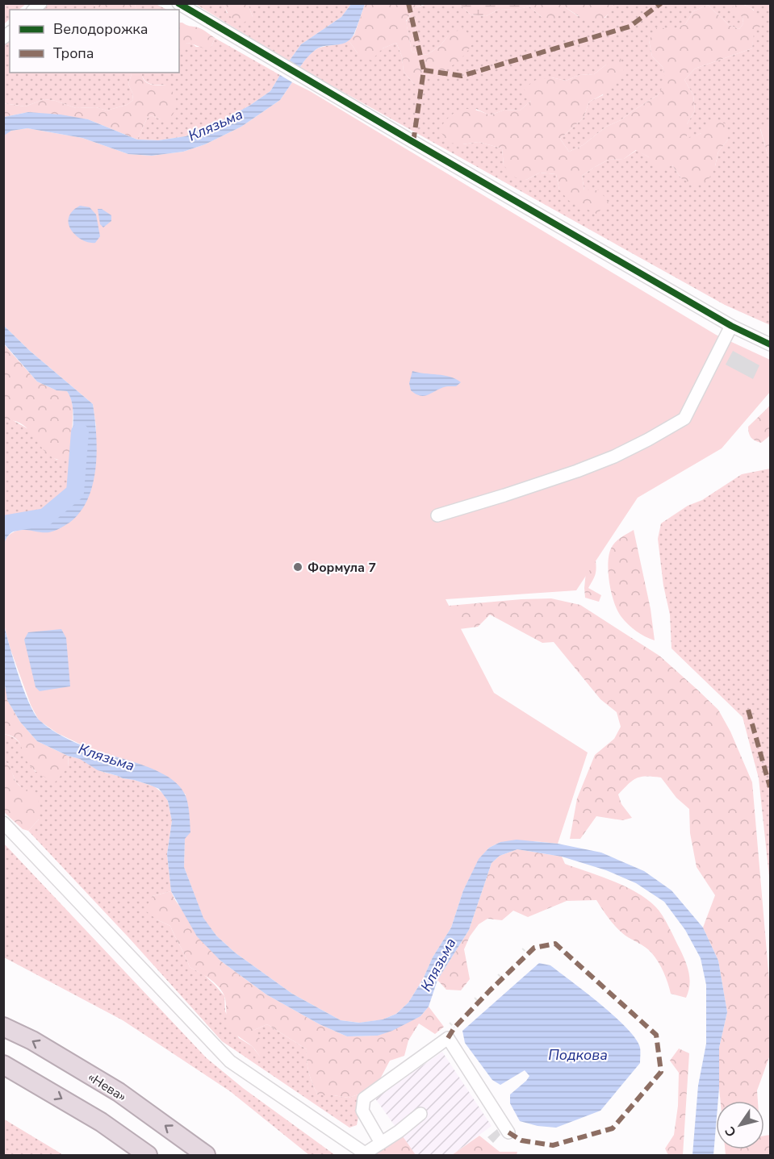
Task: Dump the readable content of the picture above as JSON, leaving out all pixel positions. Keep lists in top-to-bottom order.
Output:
{
  "streets": {
    "highway": ["«Нева»"]
  },
  "water": ["Клязьма", "Подкова"],
  "places": ["Формула 7"],
  "legend": ["Велодорожка", "Тропа"],
  "north": "bottom left"
}
